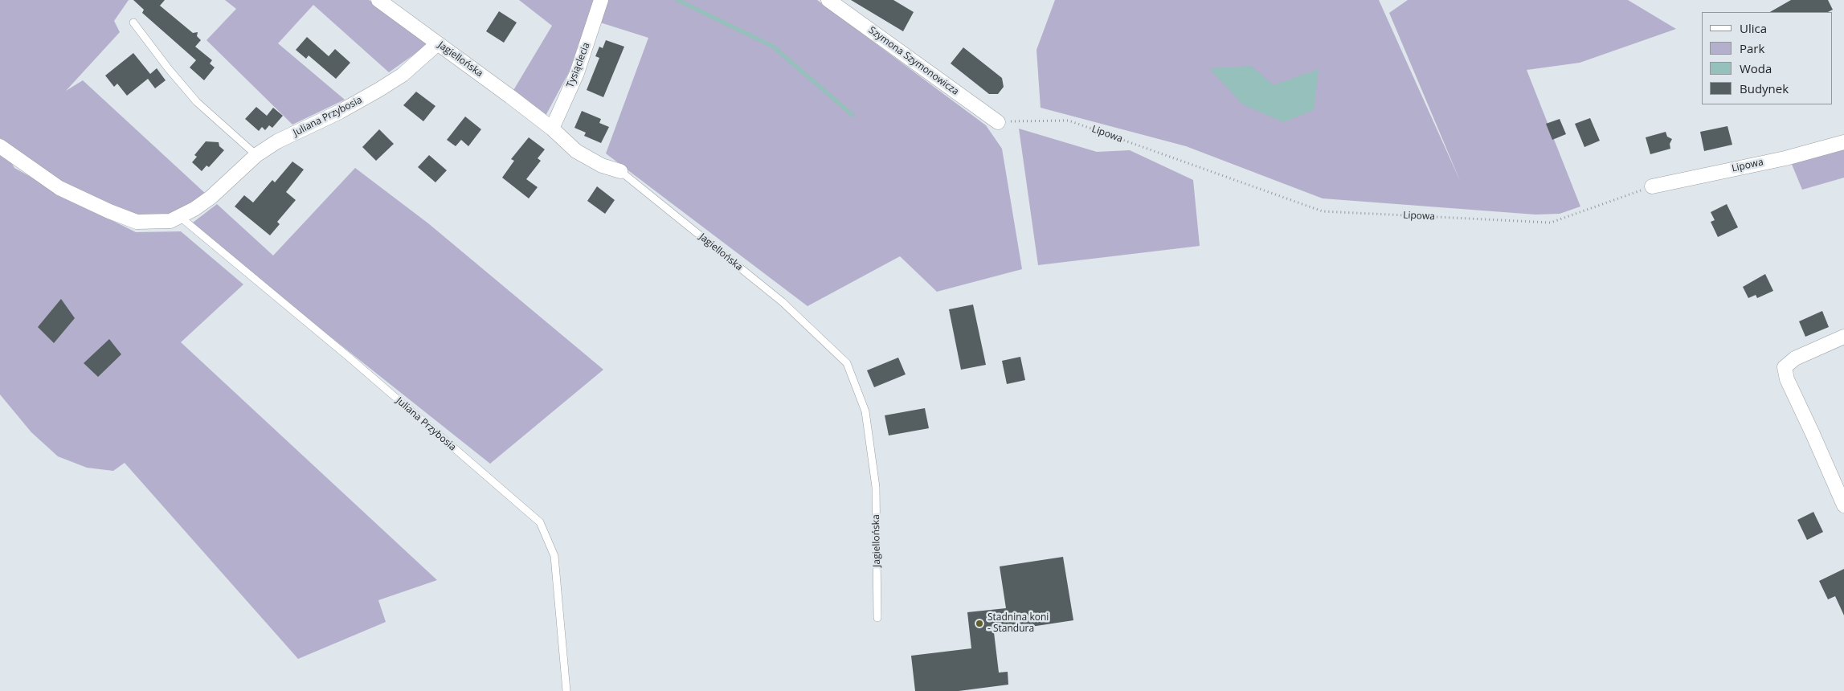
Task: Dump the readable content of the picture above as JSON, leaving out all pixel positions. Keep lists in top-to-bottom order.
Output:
{
  "streets": {
    "street": [
      "Jagiellońska",
      "Szymona Szymonowicza",
      "Tysiąclecia",
      "Juliana Przybosia",
      "Lipowa"
    ]
  },
  "crossings": [
    ["Jagiellońska", "Tysiąclecia"],
    ["Jagiellońska", "Juliana Przybosia"],
    ["Szymona Szymonowicza", "Lipowa"]
  ],
  "places": ["Stadnina koni - Standura"],
  "legend": [
    "Ulica",
    "Park",
    "Woda",
    "Budynek"
  ]
}
